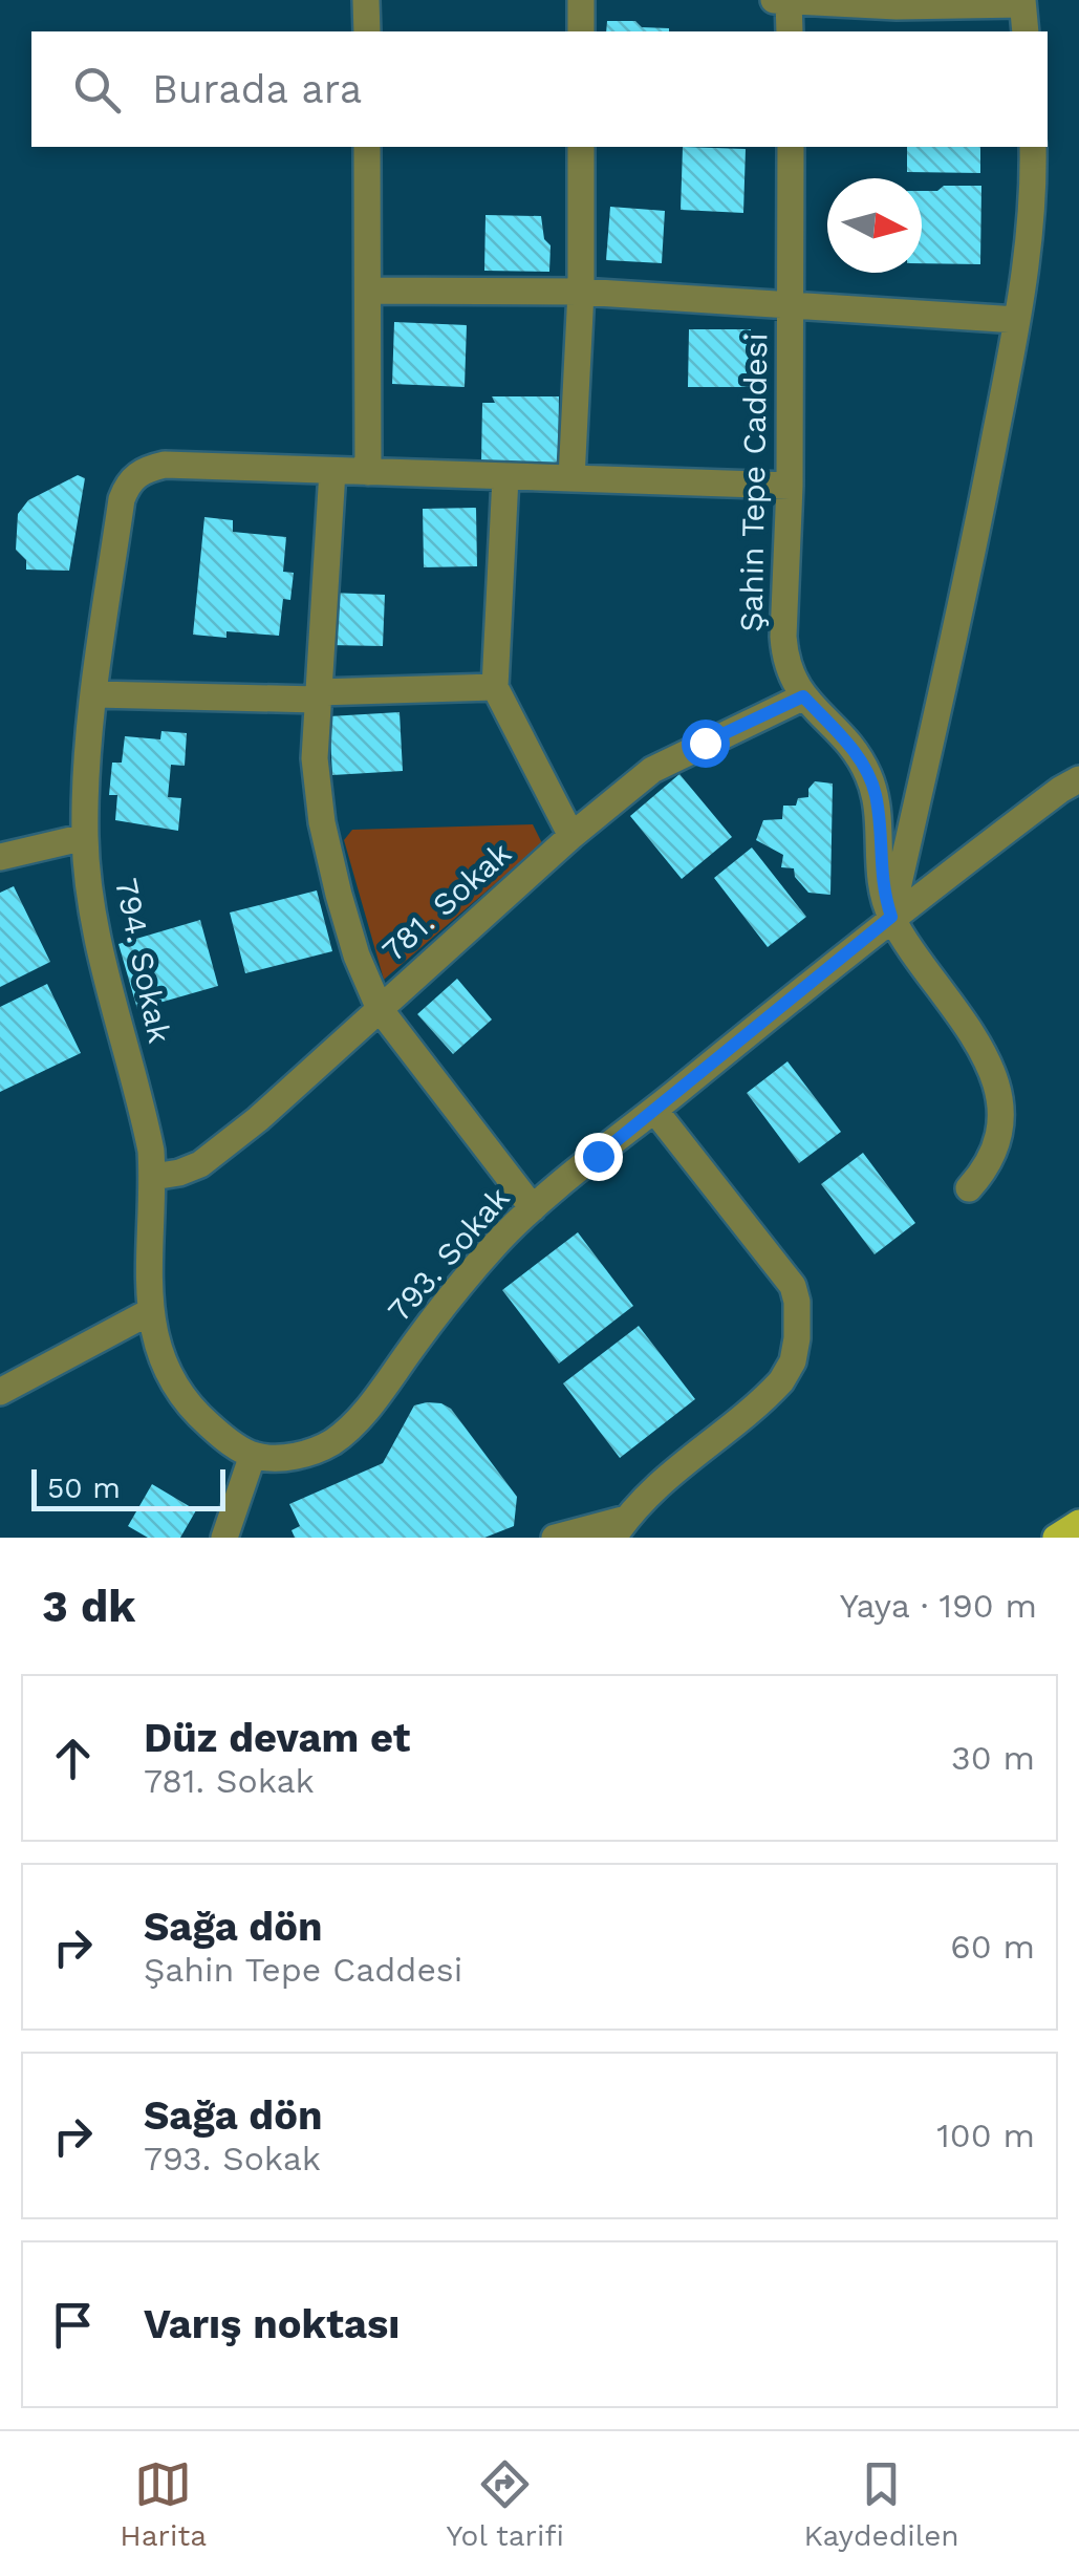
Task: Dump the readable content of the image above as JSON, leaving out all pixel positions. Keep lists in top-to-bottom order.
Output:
{
  "streets": {
    "street": [
      "Şahin Tepe Caddesi",
      "781. Sokak",
      "794. Sokak",
      "793. Sokak"
    ]
  },
  "crossings": [
    ["Şahin Tepe Caddesi", "781. Sokak"],
    ["Şahin Tepe Caddesi", "793. Sokak"],
    ["781. Sokak", "794. Sokak"],
    ["794. Sokak", "793. Sokak"]
  ],
  "scale_bar": "50 m",
  "north": "right",
  "page": {
    "search": "Burada ara",
    "scale": "50 m",
    "heading": ["3 dk", "Yaya · 190 m"],
    "list": [
      ["Düz devam et", "781. Sokak", "30 m"],
      ["Sağa dön", "Şahin Tepe Caddesi", "60 m"],
      ["Sağa dön", "793. Sokak", "100 m"],
      "Varış noktası"
    ],
    "nav": ["Harita", "Yol tarifi", "Kaydedilen"]
  }
}
